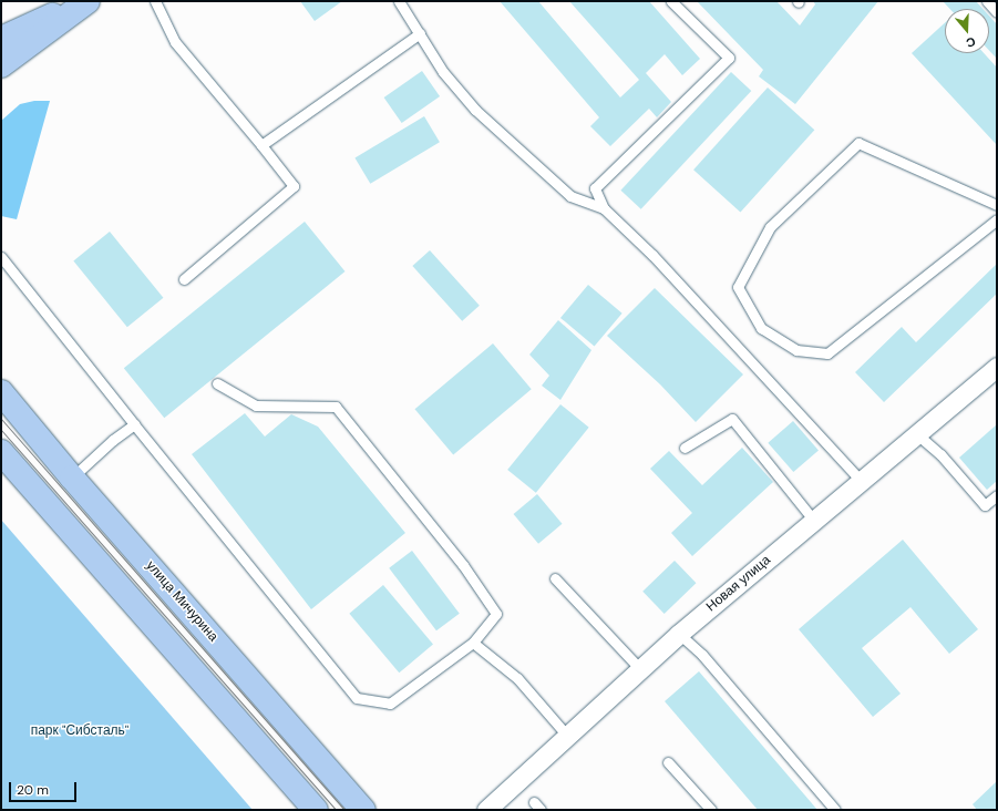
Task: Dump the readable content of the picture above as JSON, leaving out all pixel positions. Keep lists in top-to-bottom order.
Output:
{
  "streets": {
    "main road": ["улица Мичурина"],
    "street": ["Новая улица"]
  },
  "parks": ["парк \"Сибсталь\""],
  "scale_bar": "20 m",
  "north": "bottom"
}
